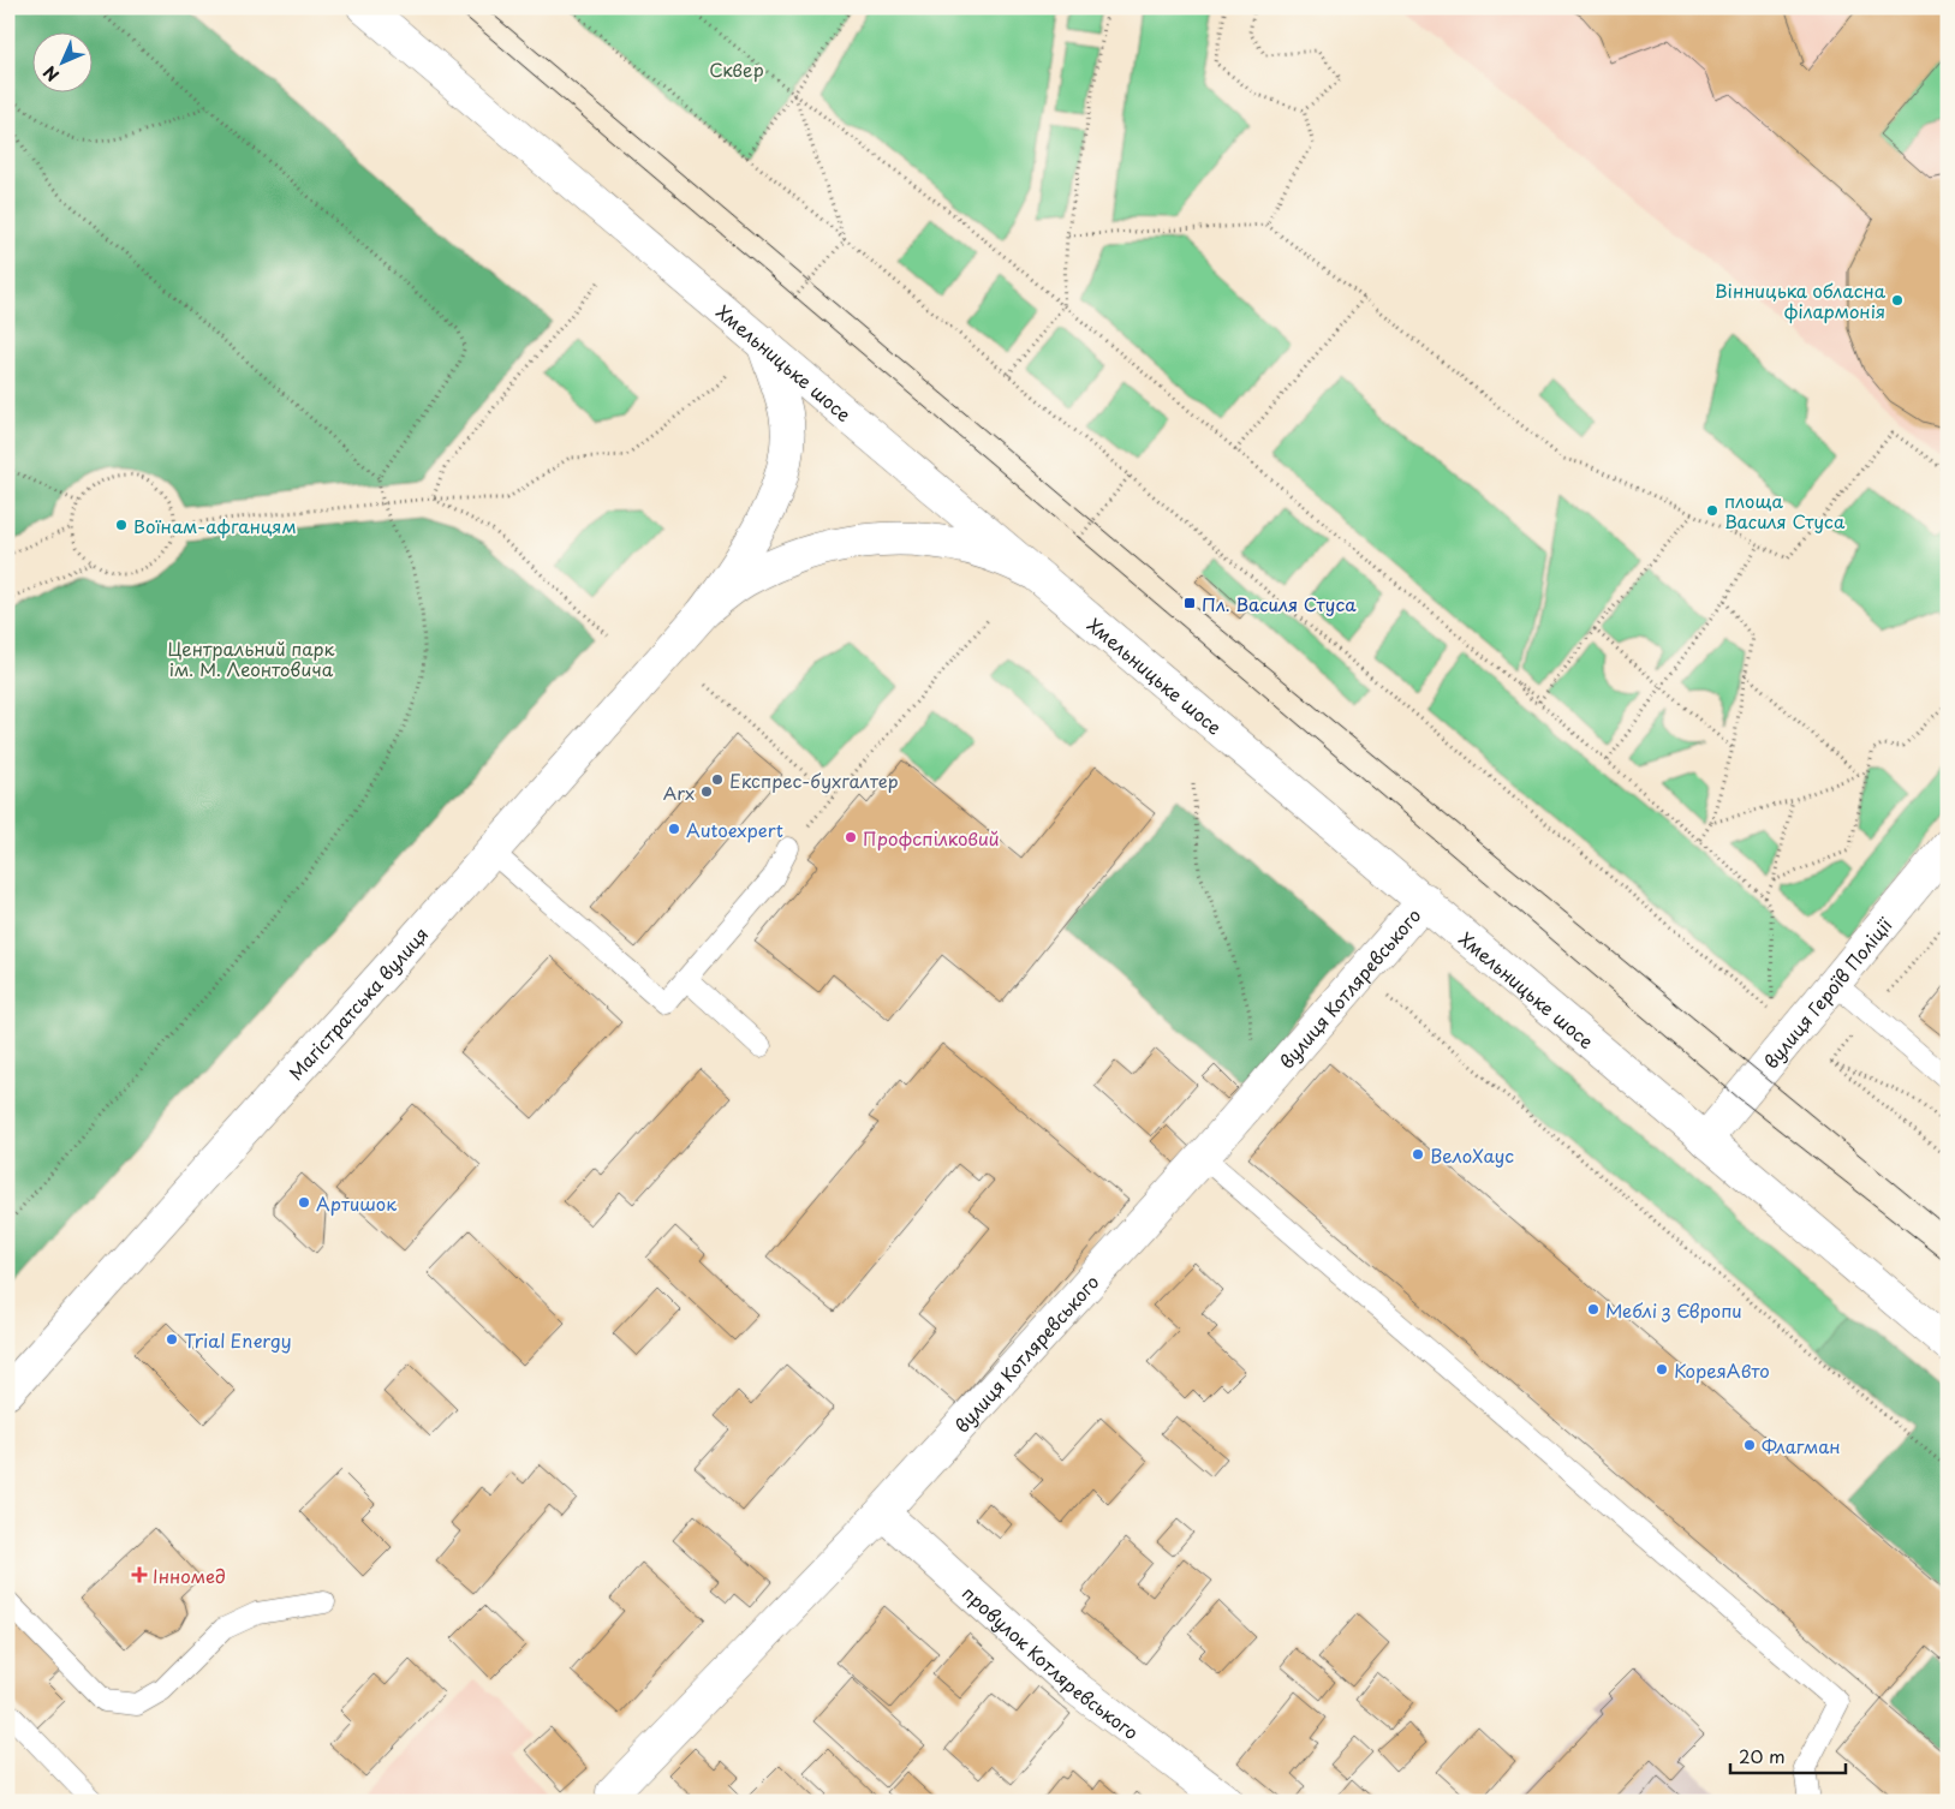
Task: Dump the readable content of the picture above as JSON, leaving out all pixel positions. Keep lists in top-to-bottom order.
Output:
{
  "streets": {
    "main road": [
      "Хмельницьке шосе",
      "вулиця Котляревського",
      "вулиця Героїв Поліції",
      "Магістратська вулиця",
      "провулок Котляревського"
    ]
  },
  "crossings": [
    ["Хмельницьке шосе", "вулиця Котляревського"],
    ["Хмельницьке шосе", "вулиця Героїв Поліції"],
    ["вулиця Котляревського", "провулок Котляревського"]
  ],
  "parks": ["Сквер", "Центральний парк ім. М. Леонтовича"],
  "places": {
    "other": [
      "Вінницька обласна філармонія",
      "площа Василя Стуса",
      "Воїнам-афганцям",
      "Експрес-бухгалтер",
      "Arx",
      "Autoexpert",
      "Профспілковий",
      "ВелоХаус",
      "Артишок",
      "Меблі з Європи",
      "Trial Energy",
      "КореяАвто",
      "Флагман"
    ],
    "transit": ["Пл. Василя Стуса"],
    "health": ["Інномед"]
  },
  "scale_bar": "20 m",
  "north": "bottom left"
}
